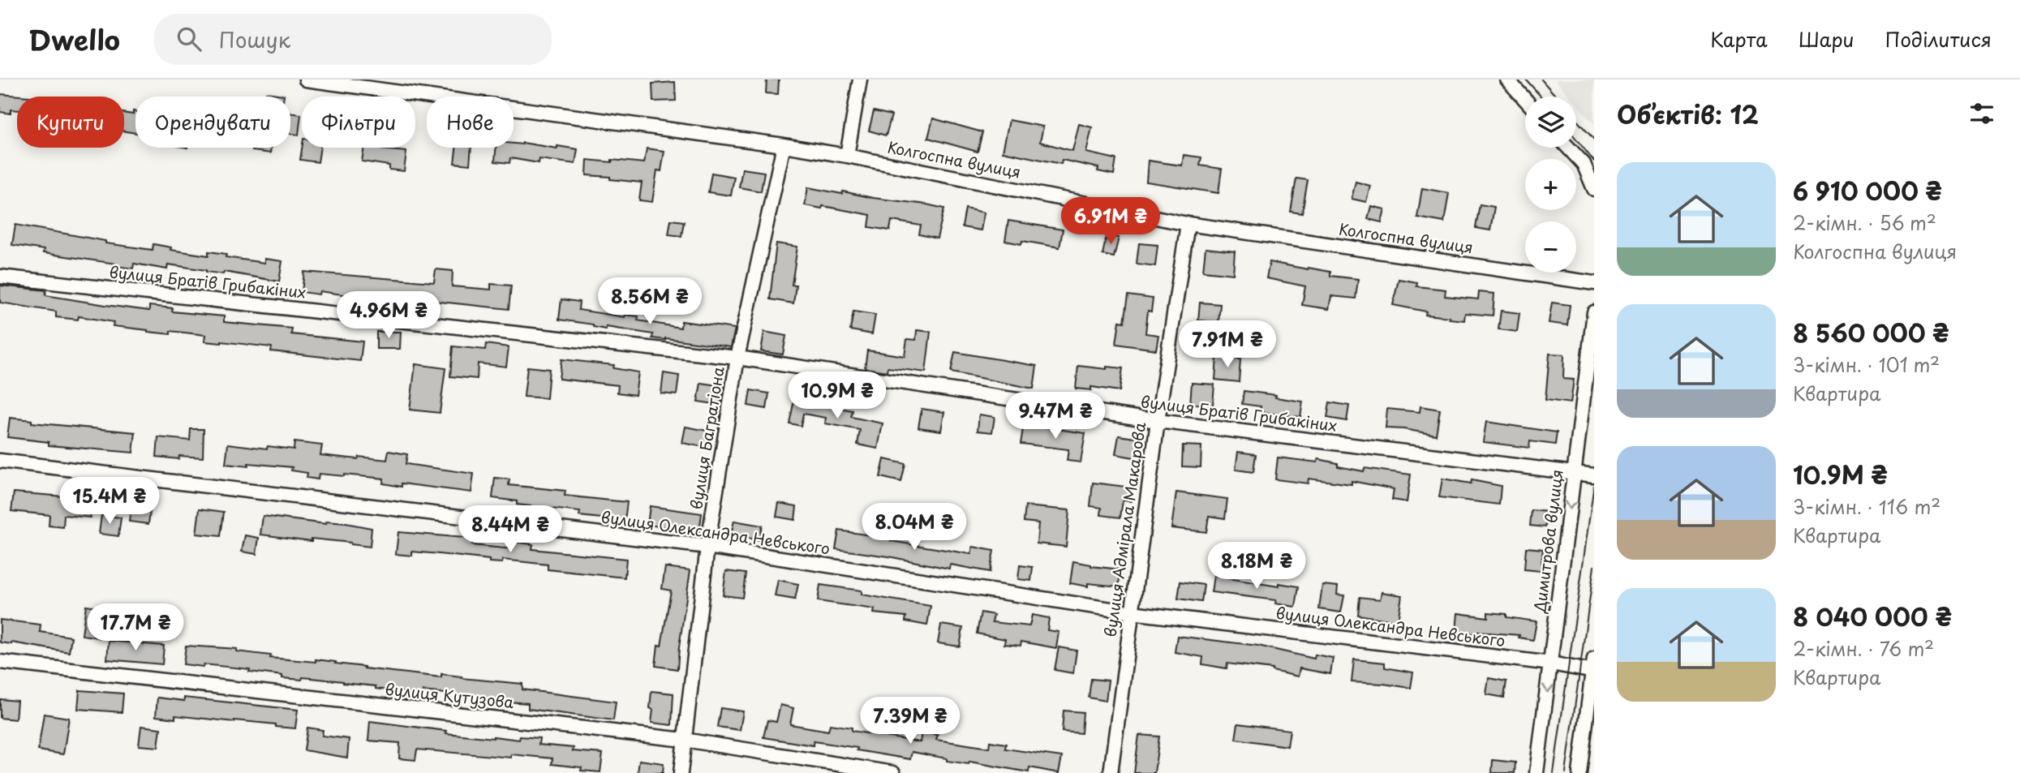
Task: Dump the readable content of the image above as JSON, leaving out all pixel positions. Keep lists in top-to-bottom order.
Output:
{
  "streets": {
    "street": [
      "Колгоспна вулиця",
      "вулиця Братів Грибакіних",
      "вулиця Багратіона",
      "вулиця Адмірала Макарова",
      "вулиця Олександра Невського",
      "Димитрова вулиця",
      "вулиця Кутузова"
    ]
  },
  "crossings": [
    ["Колгоспна вулиця", "вулиця Багратіона"],
    ["Колгоспна вулиця", "вулиця Адмірала Макарова"],
    ["вулиця Братів Грибакіних", "вулиця Багратіона"],
    ["вулиця Братів Грибакіних", "вулиця Адмірала Макарова"],
    ["вулиця Братів Грибакіних", "Димитрова вулиця"],
    ["вулиця Багратіона", "вулиця Олександра Невського"],
    ["вулиця Багратіона", "вулиця Кутузова"],
    ["вулиця Адмірала Макарова", "вулиця Олександра Невського"],
    ["вулиця Олександра Невського", "Димитрова вулиця"]
  ],
  "page": {
    "header": "Dwello",
    "search": "Пошук",
    "nav": ["Карта", "Шари", "Поділитися"],
    "heading": "Об’єктів: 12",
    "map_buttons": ["+", "−"],
    "chip": [
      "Купити",
      "Орендувати",
      "Фільтри",
      "Нове"
    ],
    "list": [
      {
        "name": "6 910 000 ₴",
        "note": "2-кімн. · 56 m² · Колгоспна вулиця"
      },
      {
        "name": "8 560 000 ₴",
        "note": "3-кімн. · 101 m² · Квартира"
      },
      {
        "name": "10.9M ₴",
        "note": "3-кімн. · 116 m² · Квартира"
      },
      {
        "name": "8 040 000 ₴",
        "note": "2-кімн. · 76 m² · Квартира"
      }
    ],
    "price": [
      "6.91M ₴",
      "8.56M ₴",
      "4.96M ₴",
      "7.91M ₴",
      "10.9M ₴",
      "9.47M ₴",
      "15.4M ₴",
      "8.04M ₴",
      "8.44M ₴",
      "8.18M ₴",
      "17.7M ₴",
      "7.39M ₴"
    ]
  }
}
